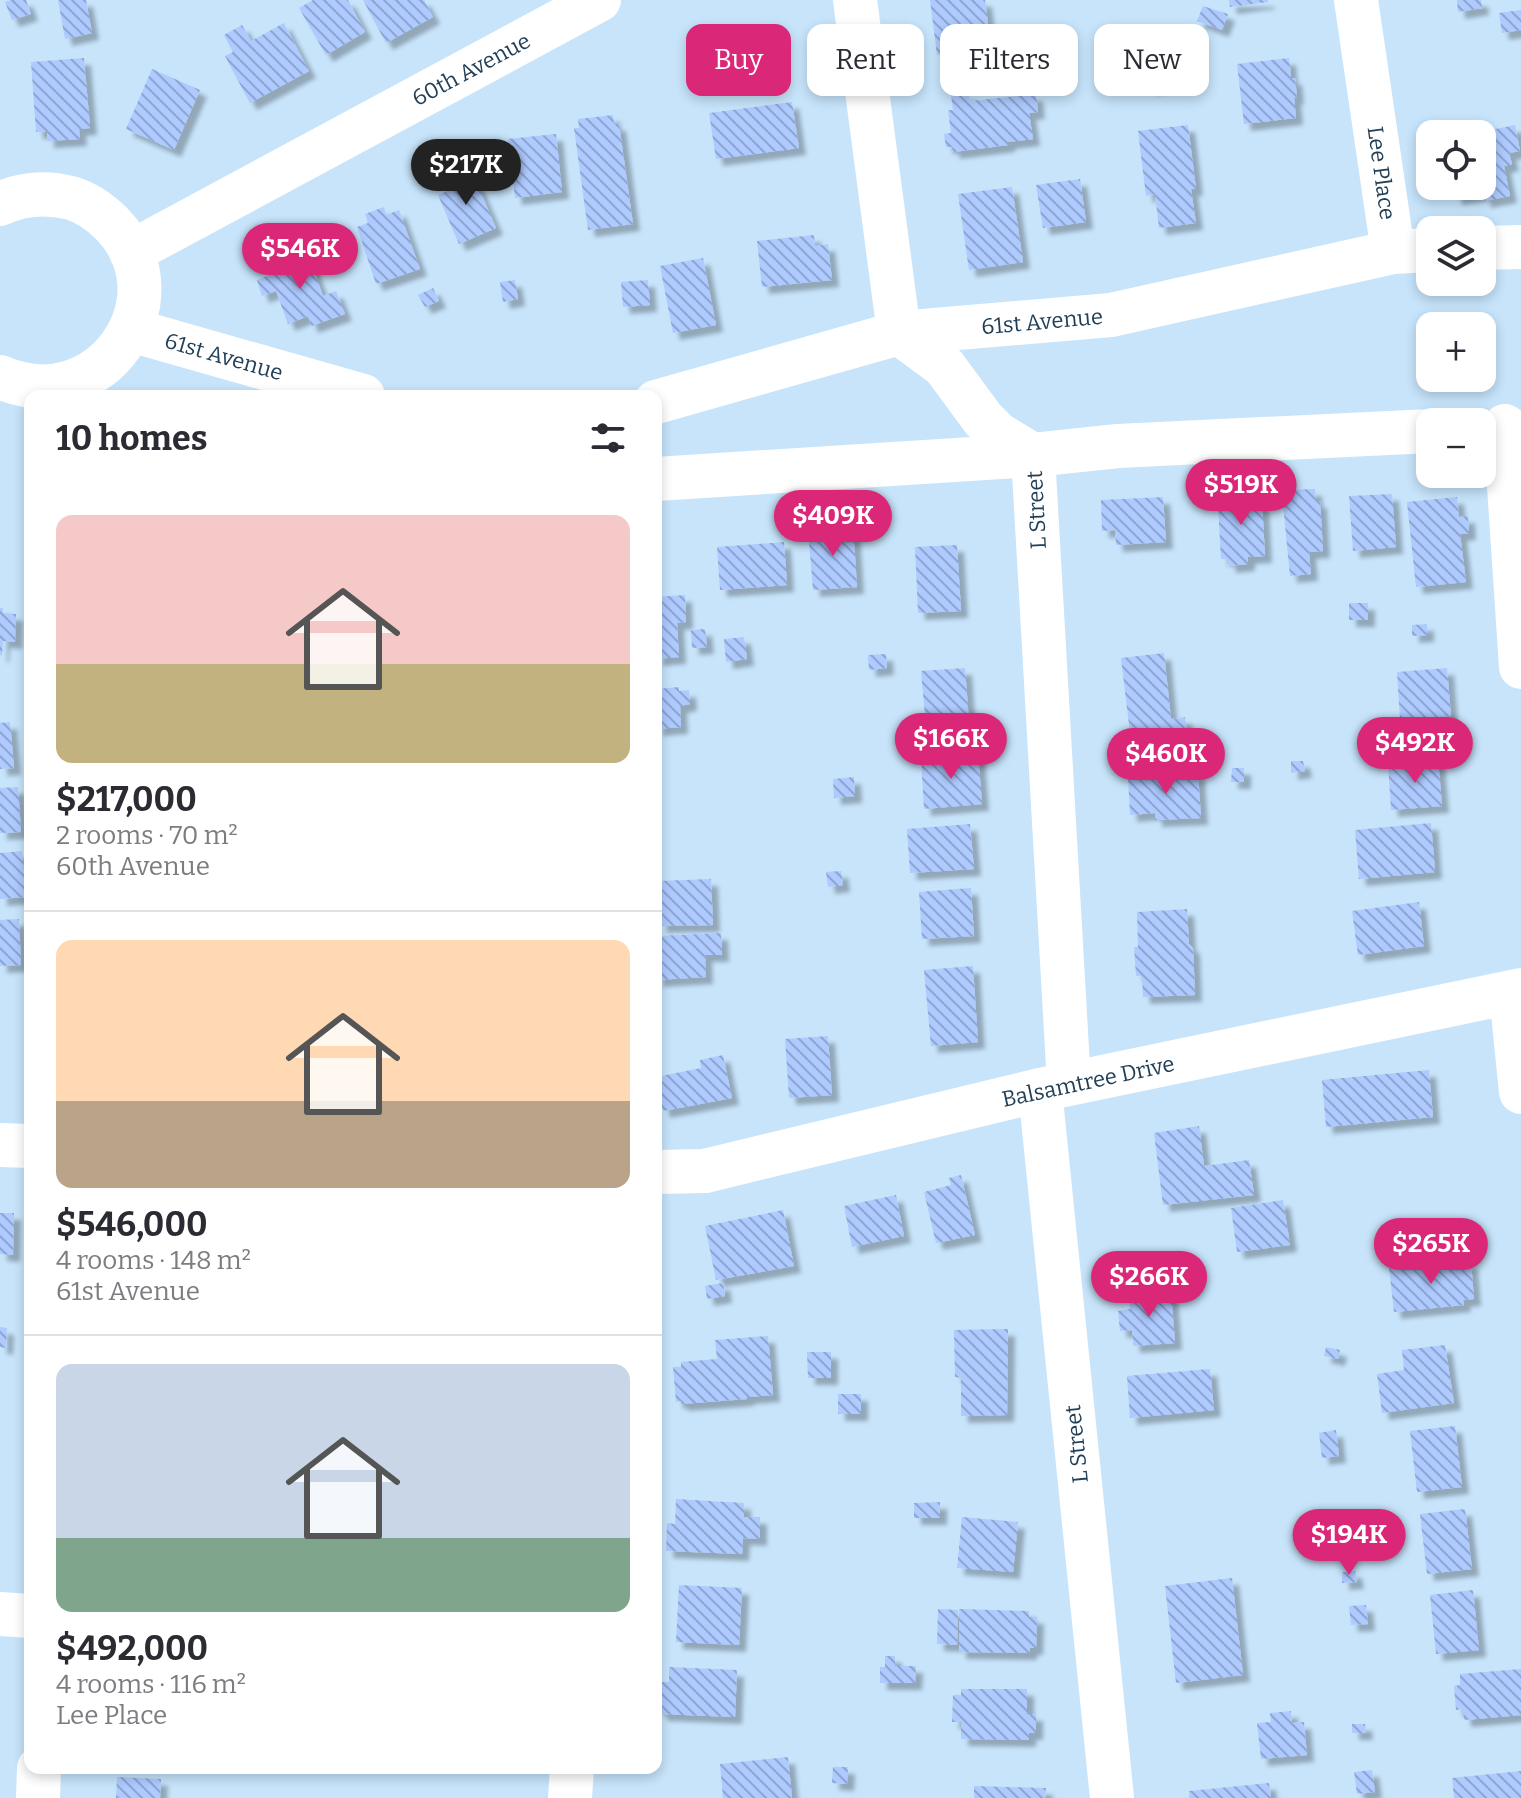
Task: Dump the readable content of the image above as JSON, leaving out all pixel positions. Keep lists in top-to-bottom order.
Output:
{
  "streets": {
    "street": [
      "60th Avenue",
      "Lee Place",
      "61st Avenue",
      "L Street",
      "Balsamtree Drive"
    ]
  },
  "crossings": [
    ["Lee Place", "61st Avenue"],
    ["61st Avenue", "L Street"],
    ["L Street", "Balsamtree Drive"]
  ],
  "page": {
    "chip": [
      "Buy",
      "Rent",
      "Filters",
      "New"
    ],
    "map_buttons": ["+", "−"],
    "price": [
      "$217K",
      "$546K",
      "$519K",
      "$409K",
      "$166K",
      "$492K",
      "$460K",
      "$265K",
      "$266K",
      "$194K"
    ],
    "heading": "10 homes",
    "list": [
      {
        "name": "$217,000",
        "note": "2 rooms · 70 m² · 60th Avenue"
      },
      {
        "name": "$546,000",
        "note": "4 rooms · 148 m² · 61st Avenue"
      },
      {
        "name": "$492,000",
        "note": "4 rooms · 116 m² · Lee Place"
      }
    ]
  }
}
